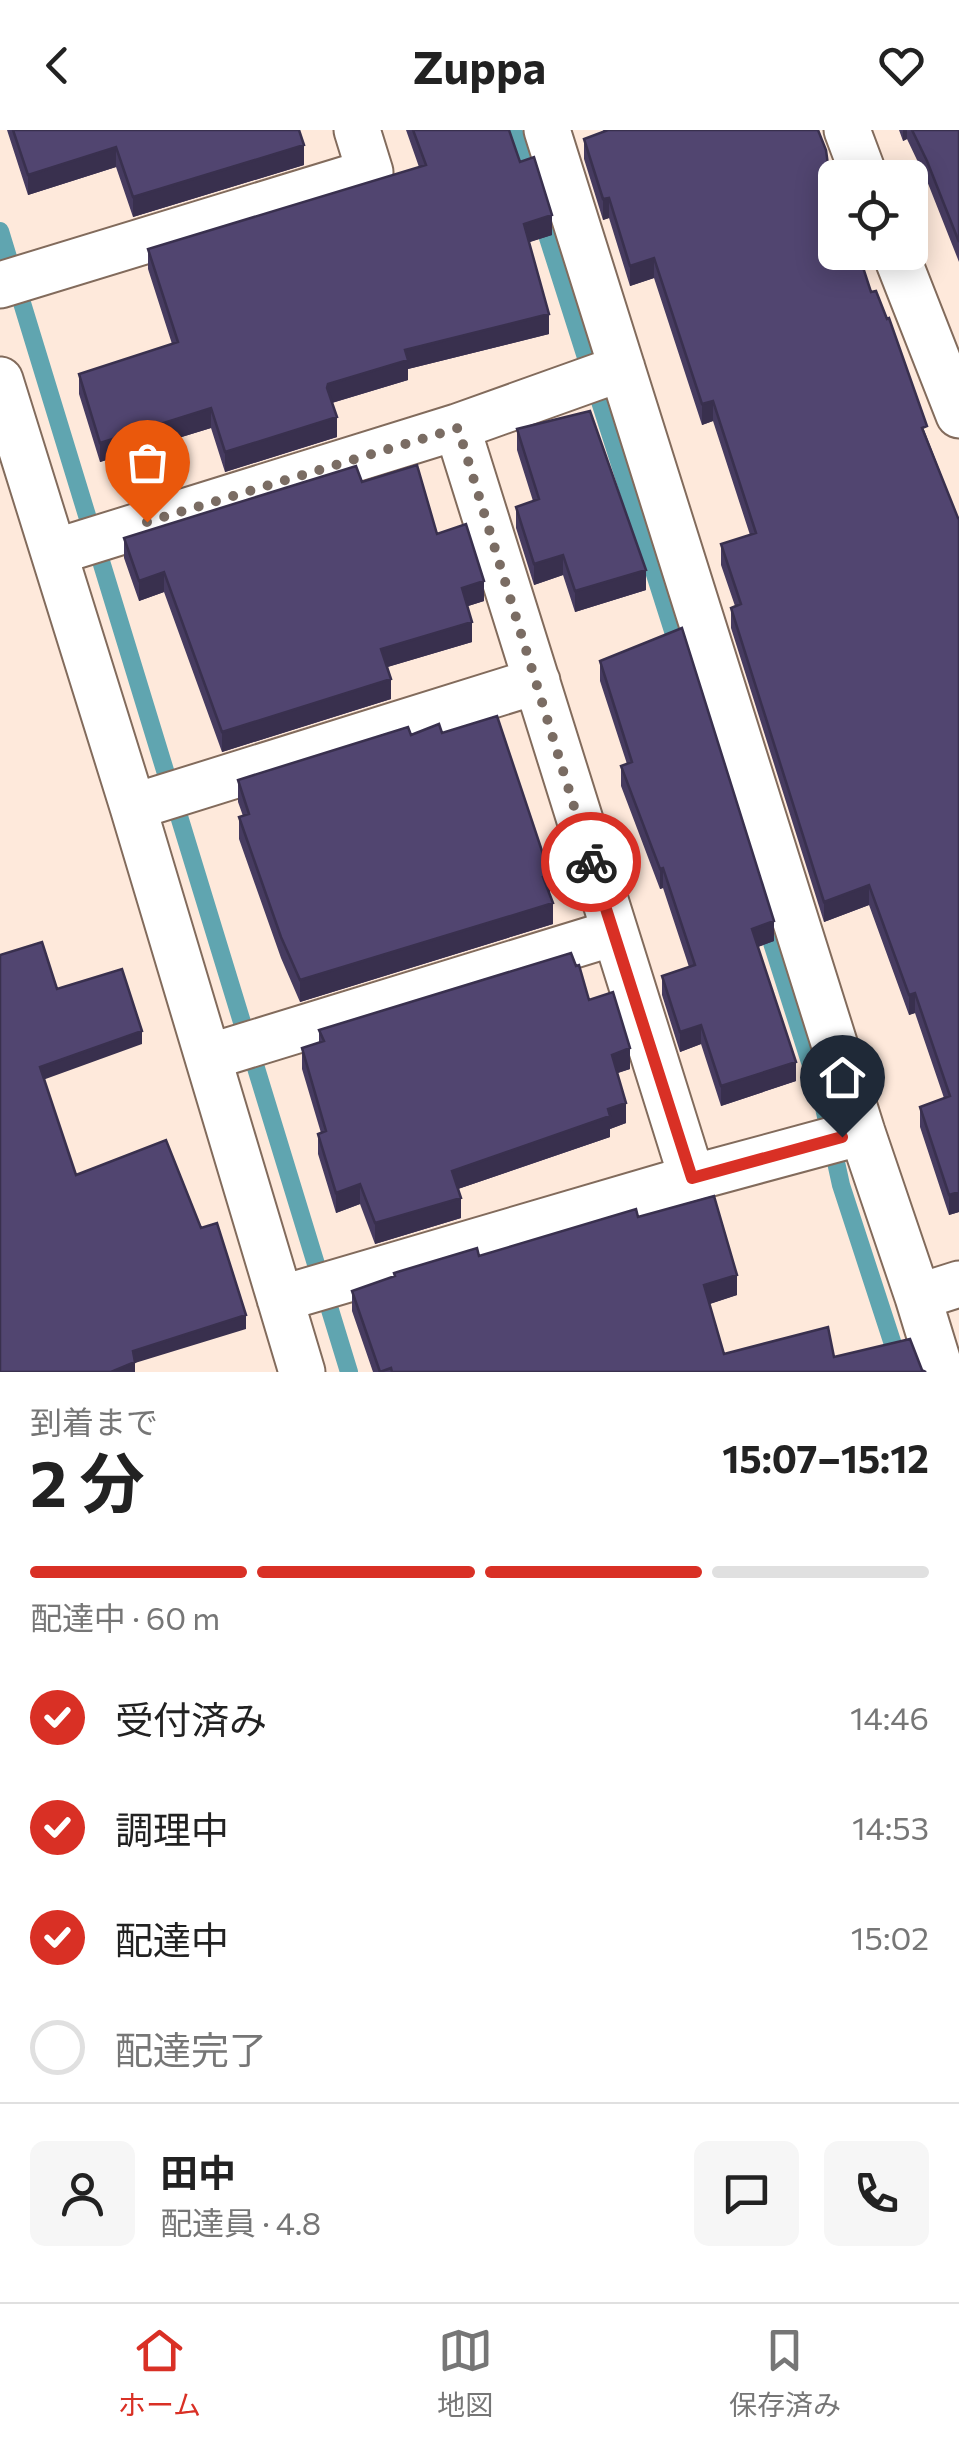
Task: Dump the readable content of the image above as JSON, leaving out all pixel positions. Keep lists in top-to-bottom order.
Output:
{
  "page": {
    "header": "Zuppa",
    "heading": ["2 分", "到着まで", "15:07–15:12"],
    "panel": ["田中", "配達員 · 4.8"],
    "bar": "配達中 · 60 m",
    "list": [
      ["受付済み", "14:46"],
      ["調理中", "14:53"],
      ["配達中", "15:02"],
      "配達完了"
    ],
    "tabs": ["ホーム", "地図", "保存済み"]
  }
}
